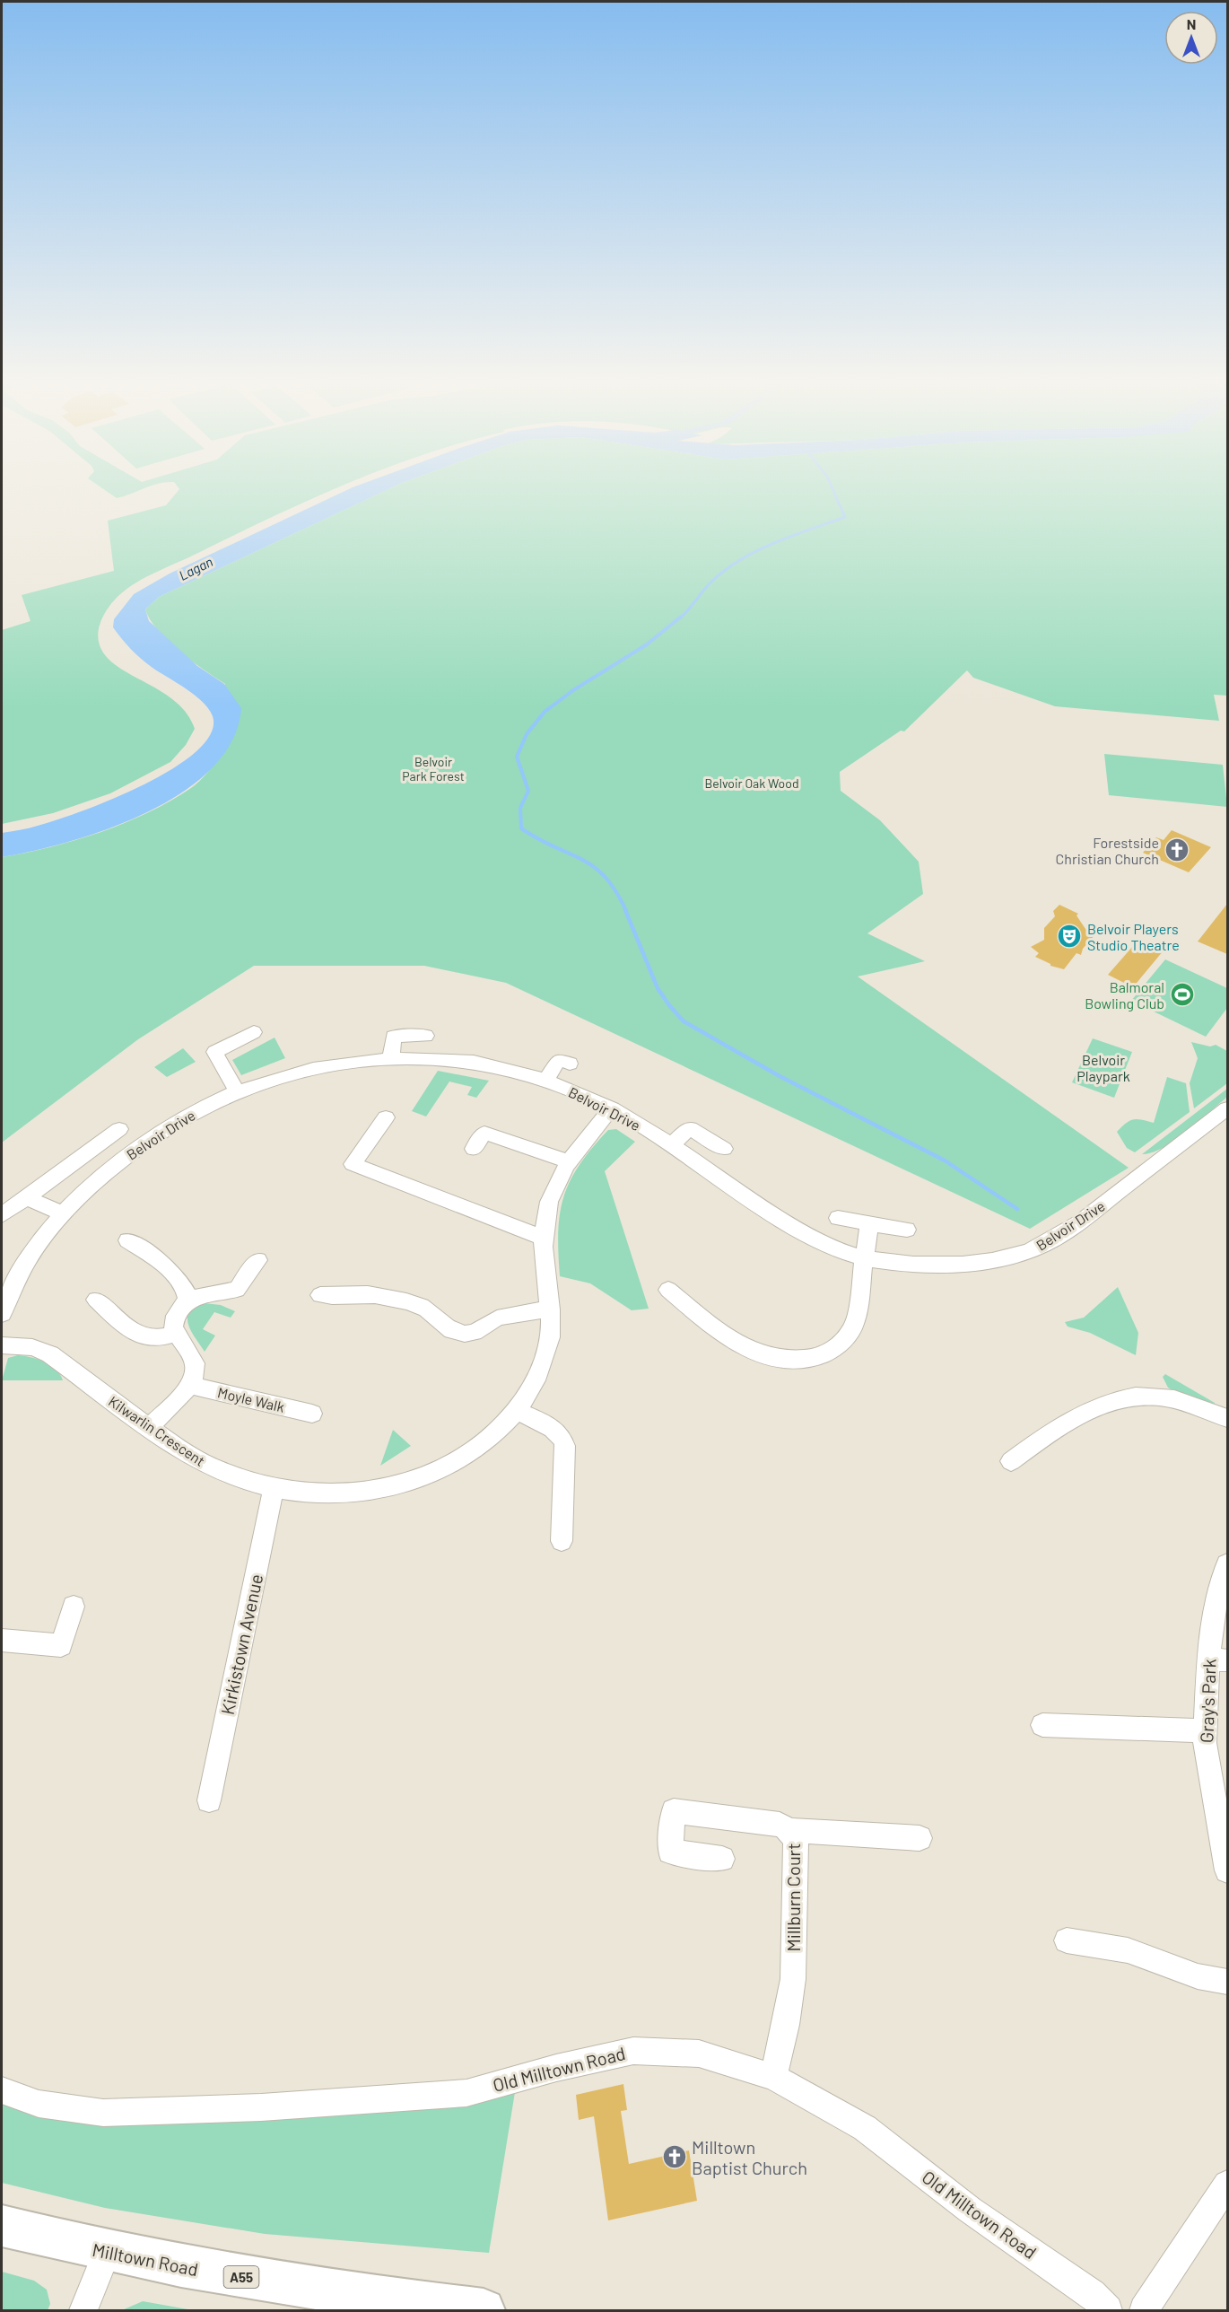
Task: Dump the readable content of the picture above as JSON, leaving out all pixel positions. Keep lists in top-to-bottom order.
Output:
{
  "streets": {
    "highway": ["Milltown Road", "A55"],
    "street": [
      "Belvoir Drive",
      "Moyle Walk",
      "Kilwarlin Crescent",
      "Kirkistown Avenue",
      "Gray's Park",
      "Millburn Court",
      "Old Milltown Road"
    ]
  },
  "crossings": [
    ["Belvoir Drive", "Kilwarlin Crescent"],
    ["Kilwarlin Crescent", "Kirkistown Avenue"],
    ["Millburn Court", "Old Milltown Road"]
  ],
  "water": ["Lagan"],
  "parks": ["Belvoir Park Forest", "Belvoir Oak Wood", "Belvoir Playpark"],
  "places": {
    "church": ["Forestside Christian Church", "Milltown Baptist Church"],
    "theatre": ["Belvoir Players Studio Theatre"],
    "sports": ["Balmoral Bowling Club"]
  },
  "north": "top"
}
